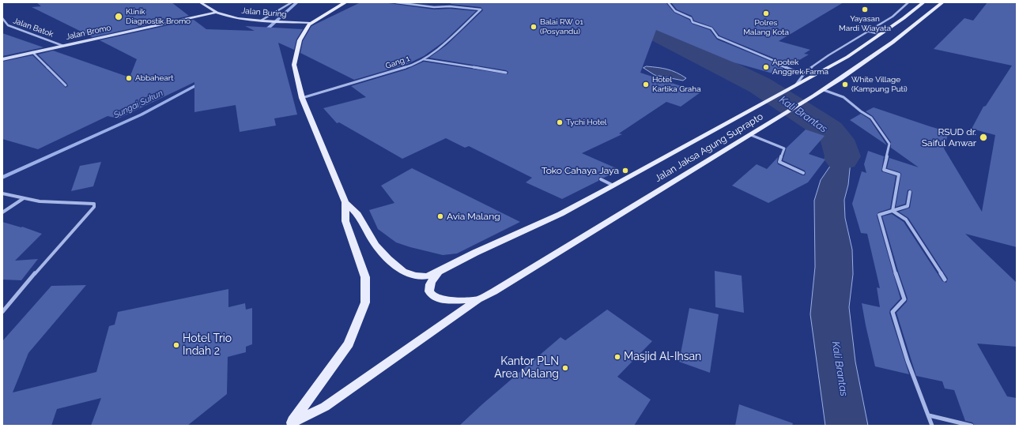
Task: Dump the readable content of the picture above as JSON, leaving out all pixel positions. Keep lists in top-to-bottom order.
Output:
{
  "streets": {
    "main road": ["Jalan Jaksa Agung Suprapto"],
    "street": [
      "Jalan Buring",
      "Jalan Batok",
      "Jalan Bromo",
      "Gang 1"
    ]
  },
  "crossings": [
    ["Jalan Buring", "Jalan Bromo"],
    ["Jalan Batok", "Jalan Bromo"]
  ],
  "water": ["Sungai Sukun", "Kali Brantas"],
  "places": [
    "Yayasan Mardi Wiayata",
    "Polres Malang Kota",
    "Klinik Diagnostik Bromo",
    "Balai RW 01 (Posyandu)",
    "Apotek Anggrek Farma",
    "Abbaheart",
    "Hotel Kartika Graha",
    "White Village (Kampung Puti)",
    "Tychi Hotel",
    "RSUD dr. Saiful Anwar",
    "Toko Cahaya Jaya",
    "Avia Malang",
    "Hotel Trio Indah 2",
    "Masjid Al-Ihsan",
    "Kantor PLN Area Malang"
  ]
}
